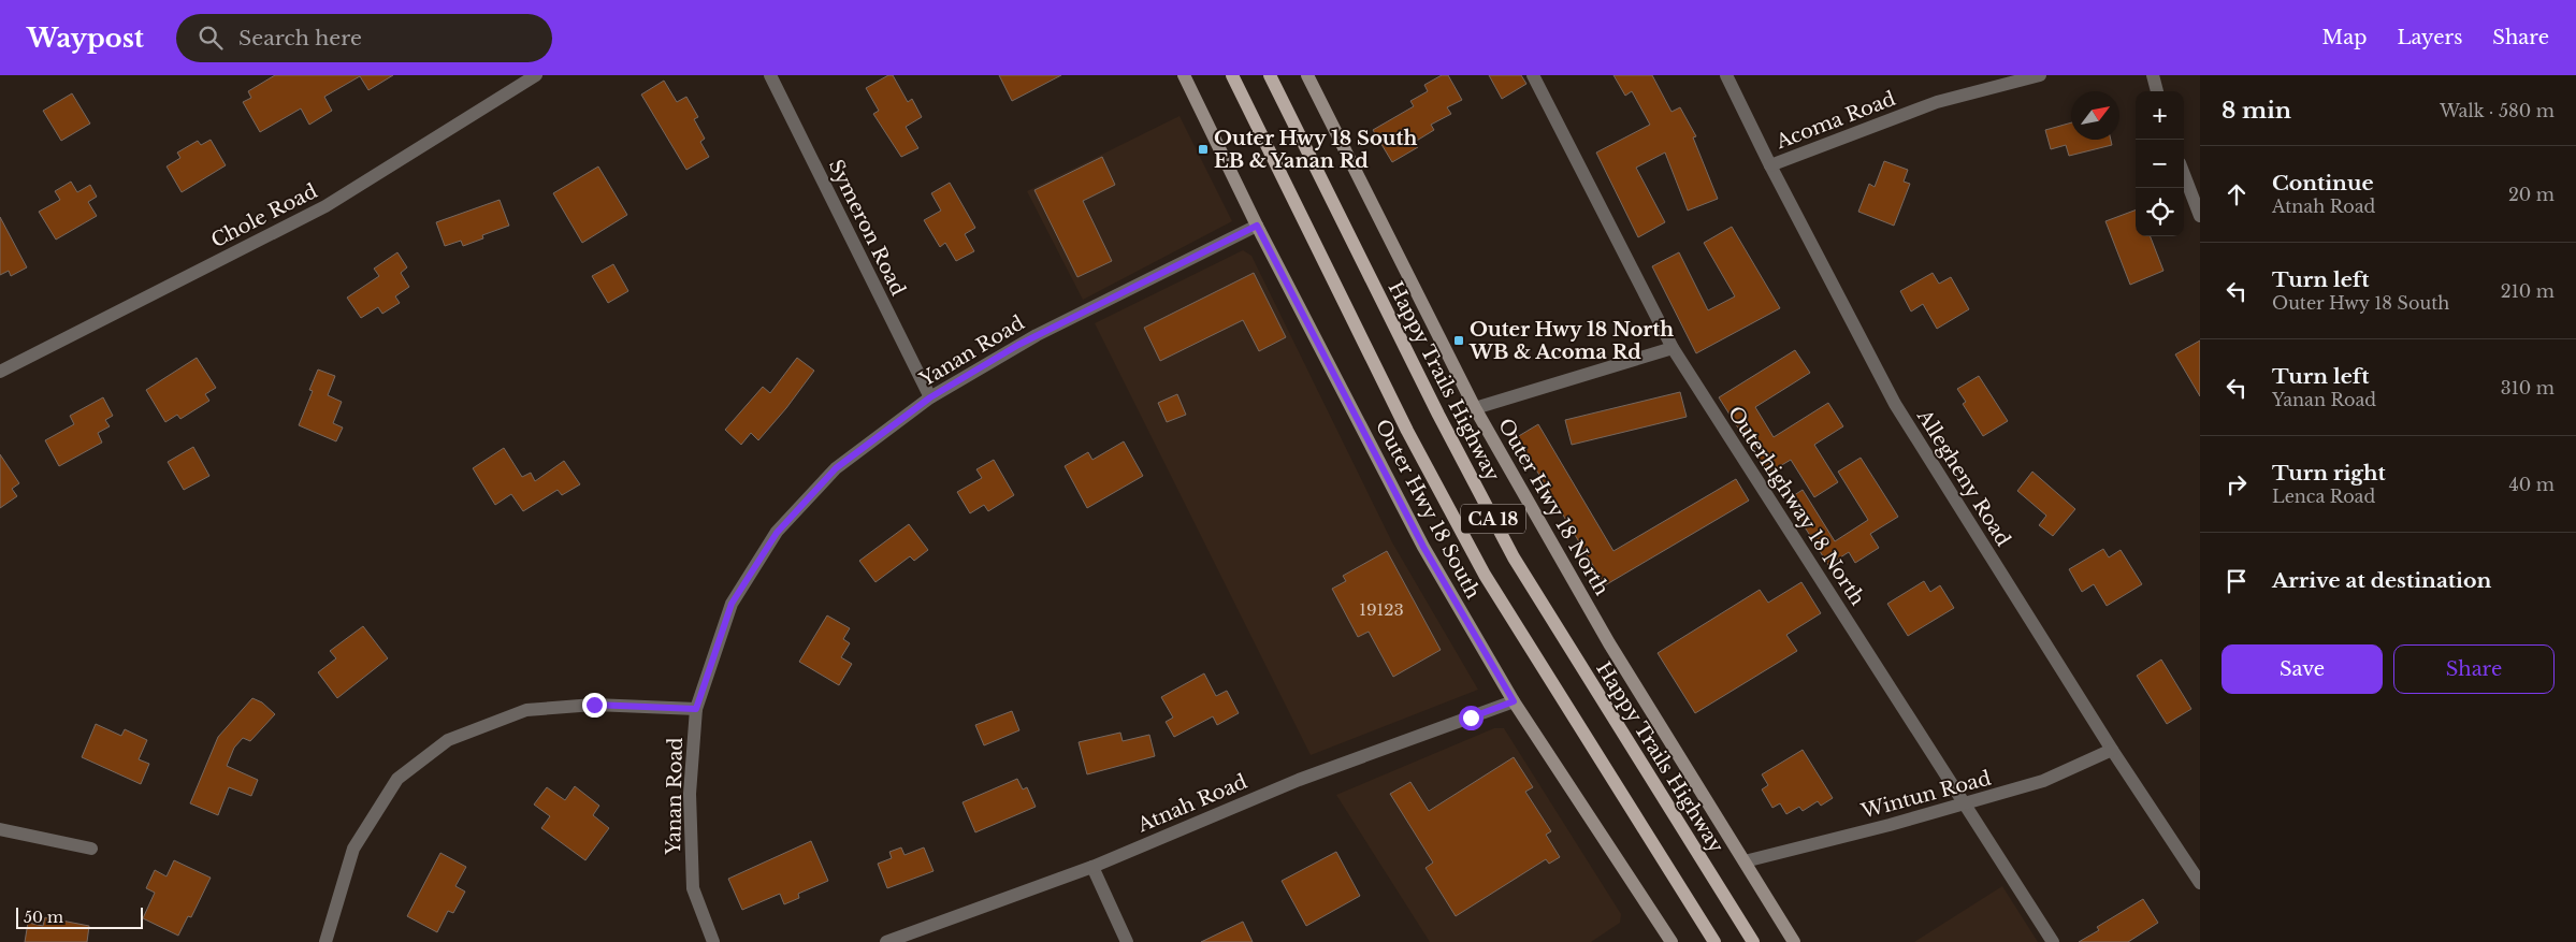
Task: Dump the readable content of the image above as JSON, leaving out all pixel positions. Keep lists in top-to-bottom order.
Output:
{
  "streets": {
    "main road": ["Happy Trails Highway", "CA 18"],
    "street": [
      "Acoma Road",
      "Chole Road",
      "Symeron Road",
      "Yanan Road",
      "Allegheny Road",
      "Outerhighway 18 North",
      "Outer Hwy 18 North",
      "Outer Hwy 18 South",
      "Wintun Road",
      "Atnah Road"
    ]
  },
  "crossings": [
    ["Acoma Road", "Allegheny Road"],
    ["Symeron Road", "Yanan Road"],
    ["Yanan Road", "Outer Hwy 18 South"],
    ["Allegheny Road", "Wintun Road"],
    ["Outerhighway 18 North", "Wintun Road"],
    ["Outer Hwy 18 North", "Wintun Road"],
    ["Outer Hwy 18 South", "Atnah Road"]
  ],
  "places": {
    "transit": ["Outer Hwy 18 South EB & Yanan Rd", "Outer Hwy 18 North WB & Acoma Rd"]
  },
  "house_numbers": ["19123"],
  "scale_bar": "50 m",
  "north": "top right",
  "page": {
    "header": "Waypost",
    "search": "Search here",
    "nav": ["Map", "Layers", "Share"],
    "heading": ["8 min", "Walk · 580 m"],
    "map_buttons": ["+", "−"],
    "list": [
      ["Continue", "Atnah Road", "20 m"],
      ["Turn left", "Outer Hwy 18 South", "210 m"],
      ["Turn left", "Yanan Road", "310 m"],
      ["Turn right", "Lenca Road", "40 m"],
      "Arrive at destination"
    ],
    "buttons": ["Save", "Share"],
    "scale": "50 m"
  }
}
